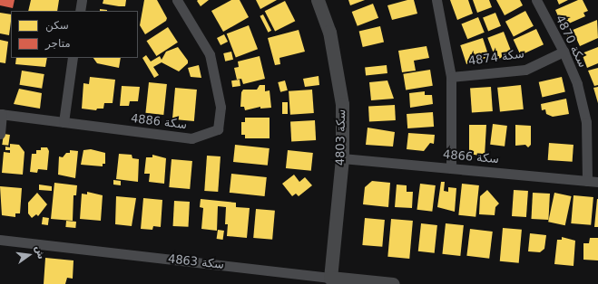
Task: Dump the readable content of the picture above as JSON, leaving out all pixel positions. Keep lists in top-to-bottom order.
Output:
{
  "streets": {
    "street": [
      "سكة 4870",
      "سكة 4874",
      "سكة 4886",
      "سكة 4803",
      "سكة 4866",
      "سكة 4863"
    ]
  },
  "crossings": [
    ["سكة 4870", "سكة 4874"],
    ["سكة 4870", "سكة 4866"],
    ["سكة 4803", "سكة 4866"],
    ["سكة 4803", "سكة 4863"]
  ],
  "legend": ["سكن", "متاجر"],
  "north": "right"
}
